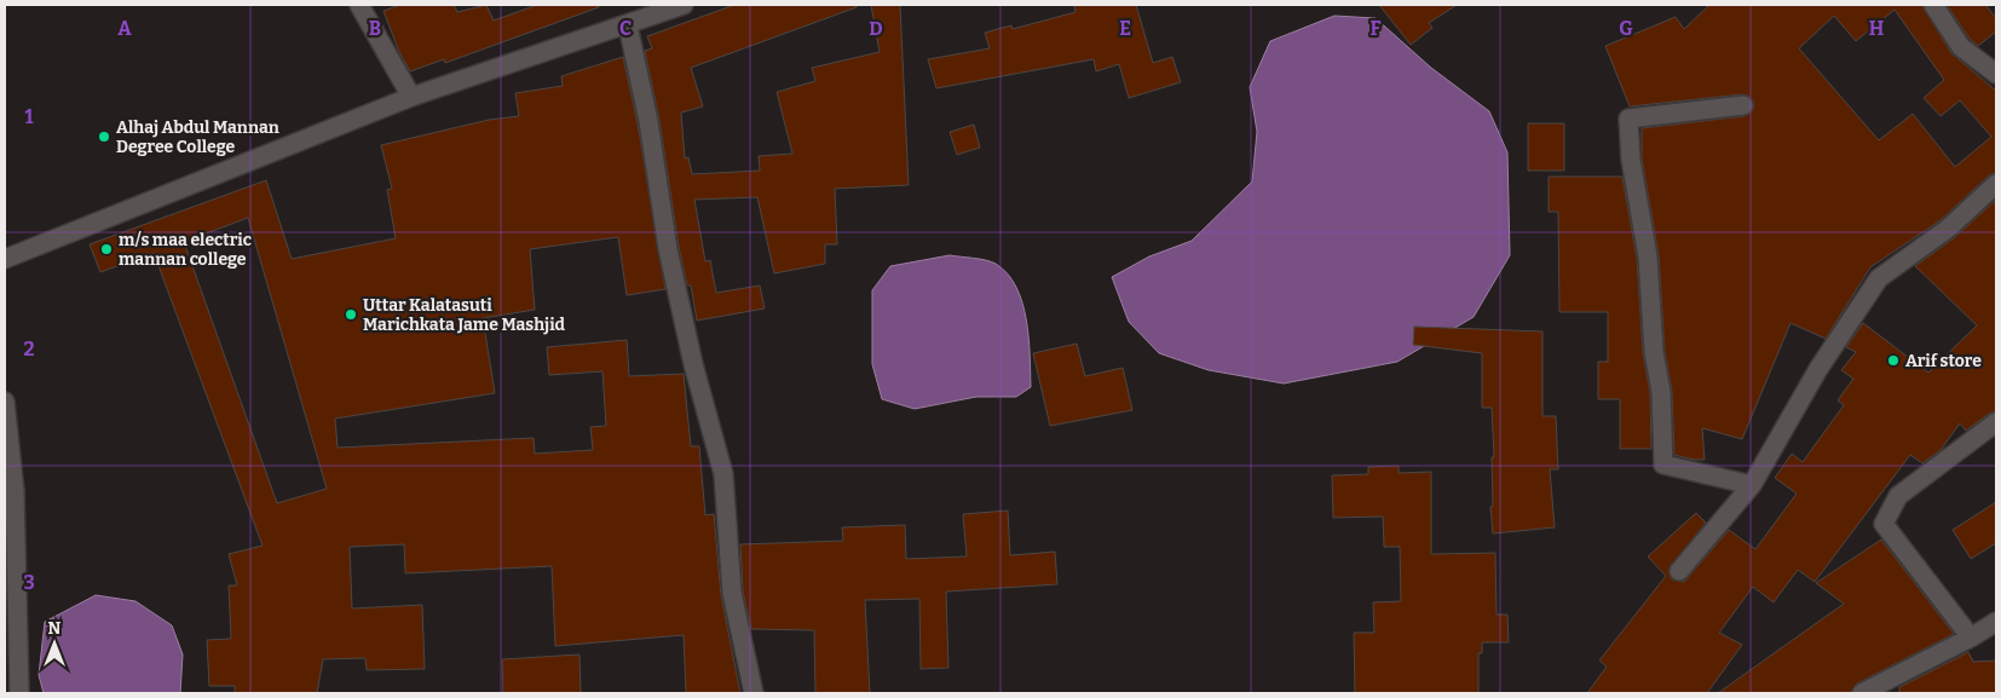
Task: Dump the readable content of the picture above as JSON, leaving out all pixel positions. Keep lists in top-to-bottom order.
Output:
{
  "places": [
    "Alhaj Abdul Mannan Degree College",
    "m/s maa electric mannan college",
    "Uttar Kalatasuti Marichkata Jame Mashjid",
    "Arif store"
  ],
  "north": "top",
  "grid": {
    "columns": [
      "A",
      "B",
      "C",
      "D",
      "E",
      "F",
      "G",
      "H"
    ],
    "rows": ["1", "2", "3"]
  }
}
